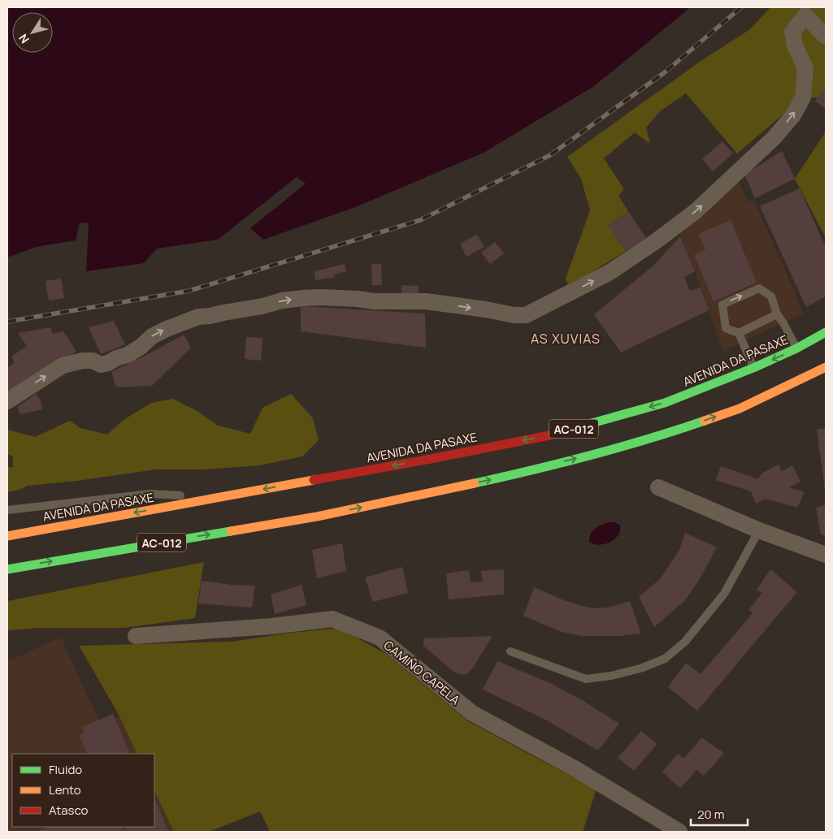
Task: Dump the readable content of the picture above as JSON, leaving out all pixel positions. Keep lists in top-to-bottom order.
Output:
{
  "streets": {
    "main road": ["AVENIDA DA PASAXE", "AC-012"],
    "street": ["CAMIÑO CAPELA"]
  },
  "districts": ["AS XUVIAS"],
  "legend": ["Fluido", "Lento", "Atasco"],
  "scale_bar": "20 m",
  "north": "bottom left"
}
